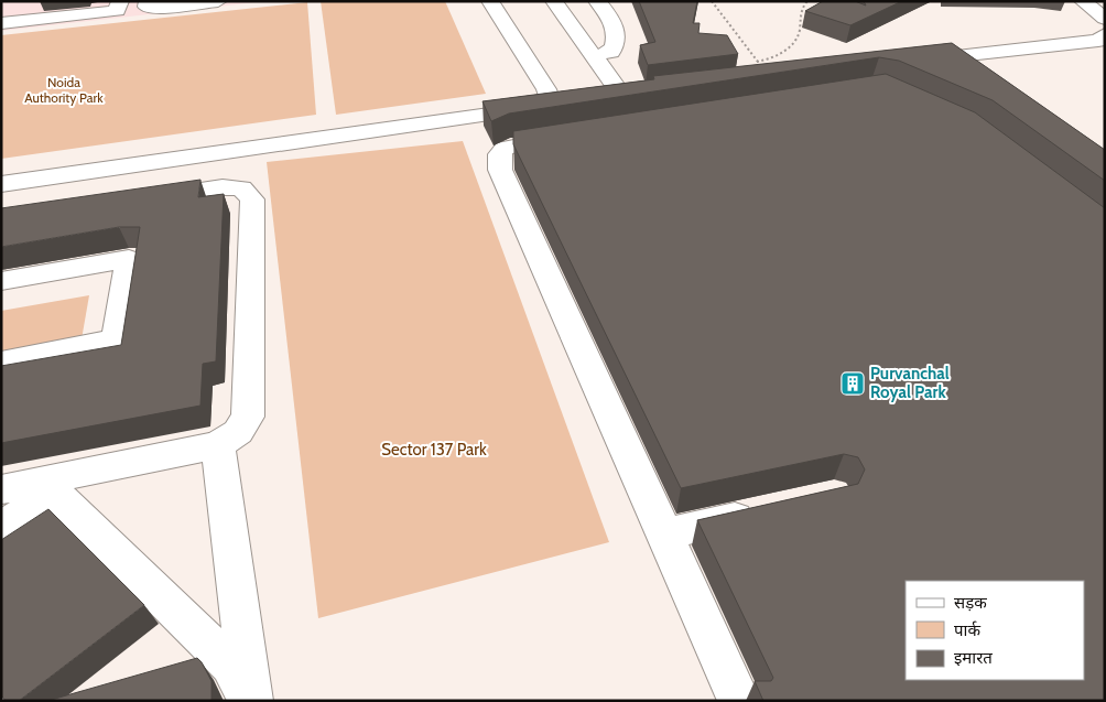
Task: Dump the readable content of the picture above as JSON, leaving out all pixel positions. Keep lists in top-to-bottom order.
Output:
{
  "parks": ["Noida Authority Park", "Sector 137 Park"],
  "places": {
    "building": ["Purvanchal Royal Park"]
  },
  "legend": ["सड़क", "पार्क", "इमारत"]
}
